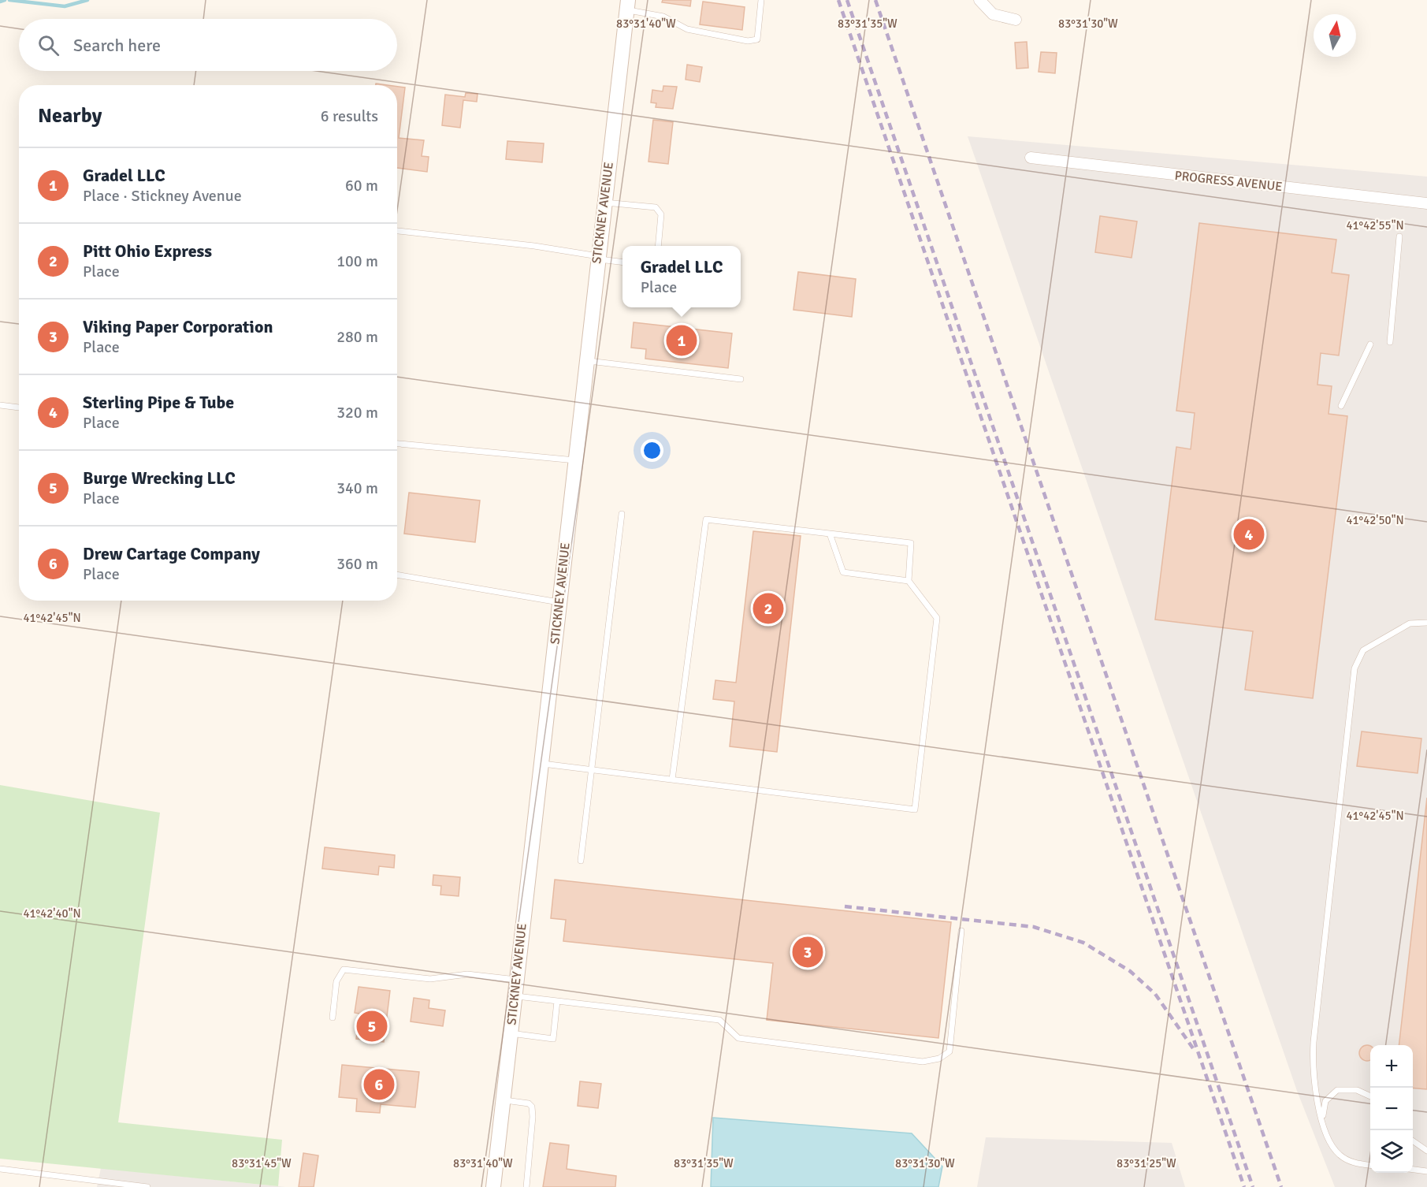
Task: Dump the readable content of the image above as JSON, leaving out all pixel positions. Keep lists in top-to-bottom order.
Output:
{
  "streets": {
    "street": ["PROGRESS AVENUE", "STICKNEY AVENUE"]
  },
  "north": "top",
  "page": {
    "search": "Search here",
    "heading": ["Nearby", "6 results"],
    "list": [
      {
        "mark": "1",
        "name": "Gradel LLC",
        "note": "Place · Stickney Avenue",
        "value": "60 m"
      },
      {
        "mark": "2",
        "name": "Pitt Ohio Express",
        "note": "Place",
        "value": "100 m"
      },
      {
        "mark": "3",
        "name": "Viking Paper Corporation",
        "note": "Place",
        "value": "280 m"
      },
      {
        "mark": "4",
        "name": "Sterling Pipe & Tube",
        "note": "Place",
        "value": "320 m"
      },
      {
        "mark": "5",
        "name": "Burge Wrecking LLC",
        "note": "Place",
        "value": "340 m"
      },
      {
        "mark": "6",
        "name": "Drew Cartage Company",
        "note": "Place",
        "value": "360 m"
      }
    ],
    "popup": ["Gradel LLC", "Place"],
    "pins": [
      "1",
      "4",
      "2",
      "3",
      "5",
      "6"
    ],
    "map_buttons": ["+", "−"]
  },
  "coordinates": [
    "83°31'40\"W",
    "83°31'35\"W",
    "83°31'30\"W",
    "41°42'55\"N",
    "41°42'50\"N",
    "41°42'45\"N",
    "41°42'40\"N",
    "83°31'45\"W",
    "83°31'25\"W"
  ]
}
